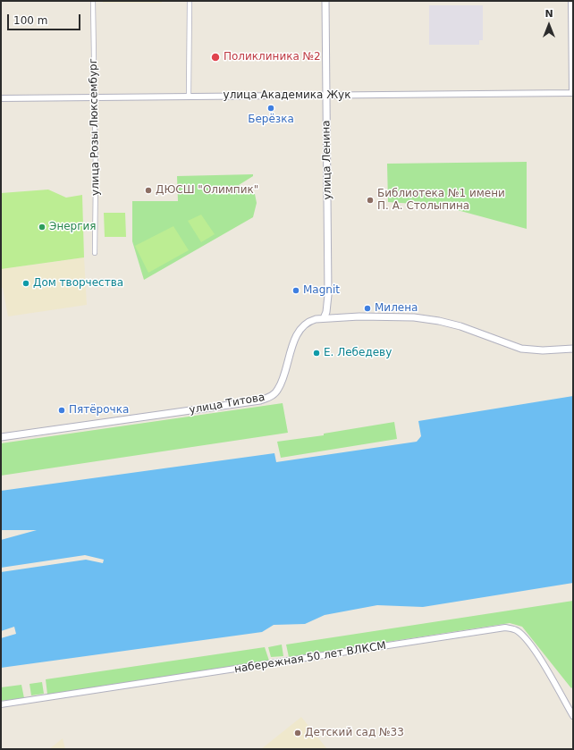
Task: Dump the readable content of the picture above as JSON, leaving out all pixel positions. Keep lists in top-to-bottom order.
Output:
{
  "streets": {
    "main road": ["улица Ленина", "улица Титова"],
    "street": ["улица Академика Жук", "улица Розы Люксембург", "набережная 50 лет ВЛКСМ"]
  },
  "crossings": [
    ["улица Академика Жук", "улица Розы Люксембург"],
    ["улица Академика Жук", "улица Ленина"],
    ["улица Ленина", "улица Титова"]
  ],
  "places": [
    "Поликлиника №2",
    "Берёзка",
    "ДЮСШ \"Олимпик\"",
    "Библиотека №1 имени П. А. Столыпина",
    "Энергия",
    "Дом творчества",
    "Magnit",
    "Милена",
    "Е. Лебедеву",
    "Пятёрочка",
    "Детский сад №33"
  ],
  "scale_bar": "100 m",
  "north": "top"
}
